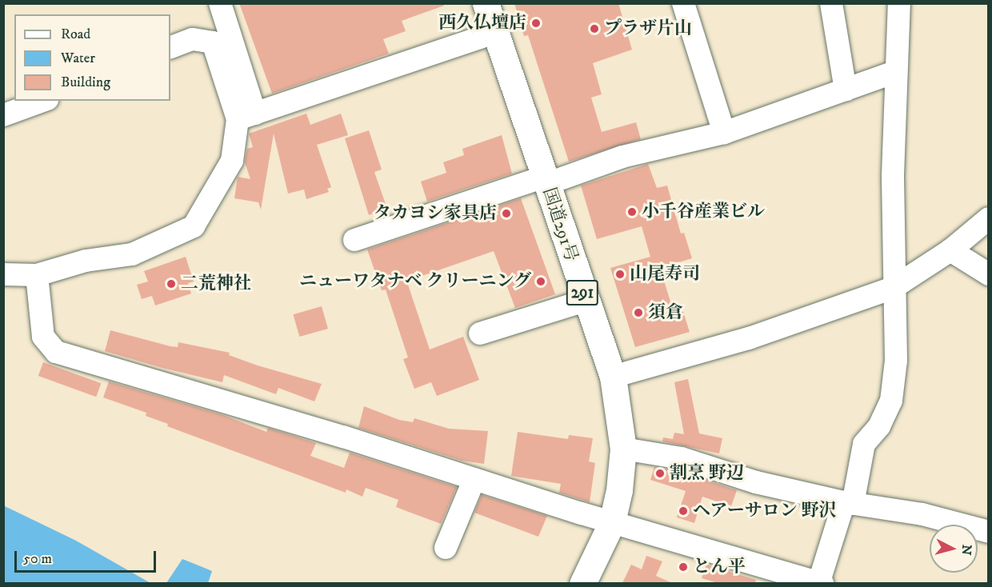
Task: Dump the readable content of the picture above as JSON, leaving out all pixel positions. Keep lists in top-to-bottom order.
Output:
{
  "streets": {
    "highway": ["国道291号", "291"]
  },
  "places": [
    "西久仏壇店",
    "プラザ片山",
    "小千谷産業ビル",
    "タカヨシ家具店",
    "山尾寿司",
    "ニューワタナベ クリーニング",
    "二荒神社",
    "須倉",
    "割烹 野辺",
    "ヘアーサロン 野沢",
    "とん平"
  ],
  "legend": ["Road", "Water", "Building"],
  "scale_bar": "50 m",
  "north": "right"
}
